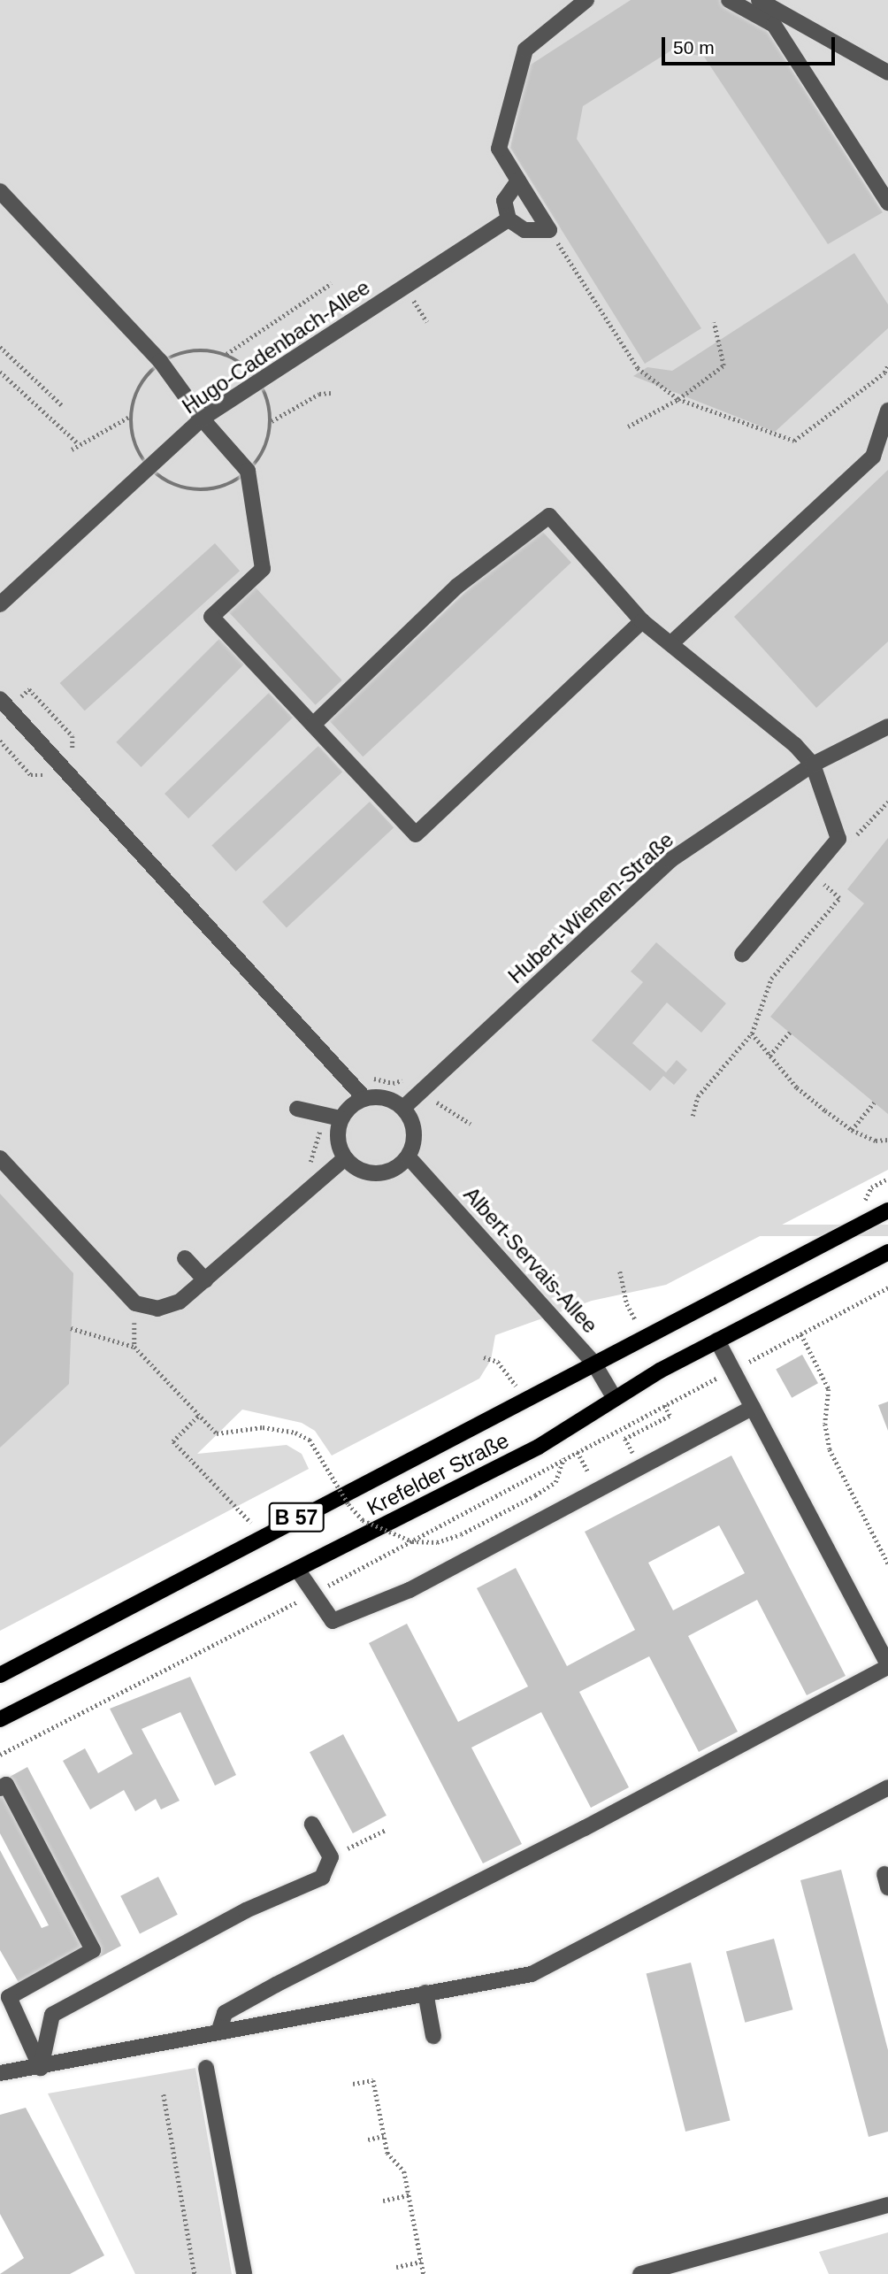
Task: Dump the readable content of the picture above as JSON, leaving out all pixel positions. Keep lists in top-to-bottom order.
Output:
{
  "streets": {
    "main road": ["Krefelder Straße", "B 57"],
    "street": ["Hugo-Cadenbach-Allee", "Hubert-Wienen-Straße", "Albert-Servais-Allee"]
  },
  "crossings": [
    ["Hubert-Wienen-Straße", "Albert-Servais-Allee"],
    ["Albert-Servais-Allee", "Krefelder Straße"]
  ],
  "scale_bar": "50 m"
}
